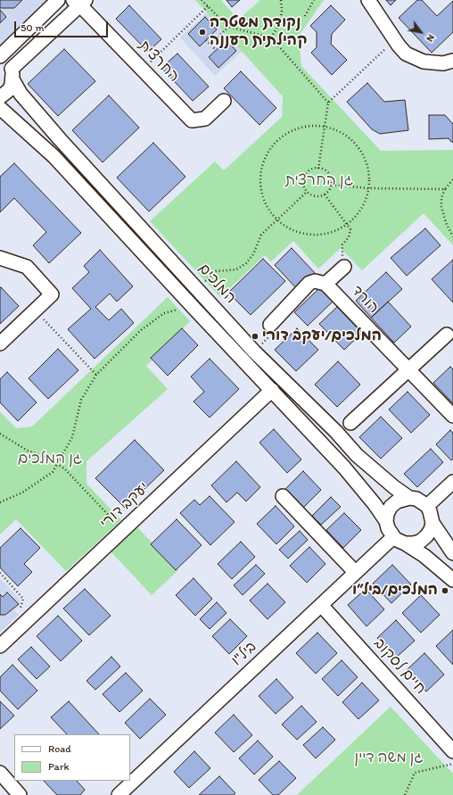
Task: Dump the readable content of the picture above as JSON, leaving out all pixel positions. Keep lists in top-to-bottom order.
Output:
{
  "streets": {
    "street": [
      "החרצית",
      "המלכים",
      "הורד",
      "יעקב דורי",
      "ביל\"ו",
      "חיים לסקוב"
    ]
  },
  "crossings": [
    ["המלכים", "ביל\"ו"],
    ["ביל\"ו", "חיים לסקוב"]
  ],
  "parks": ["גן החרצית", "גן המלכים", "גן משה דיין"],
  "places": ["נקודת משטרה קהילתית רעננה", "המלכים/יעקב דורי", "המלכים/ביל״ו"],
  "legend": ["Road", "Park"],
  "scale_bar": "50 m",
  "north": "bottom right"
}
